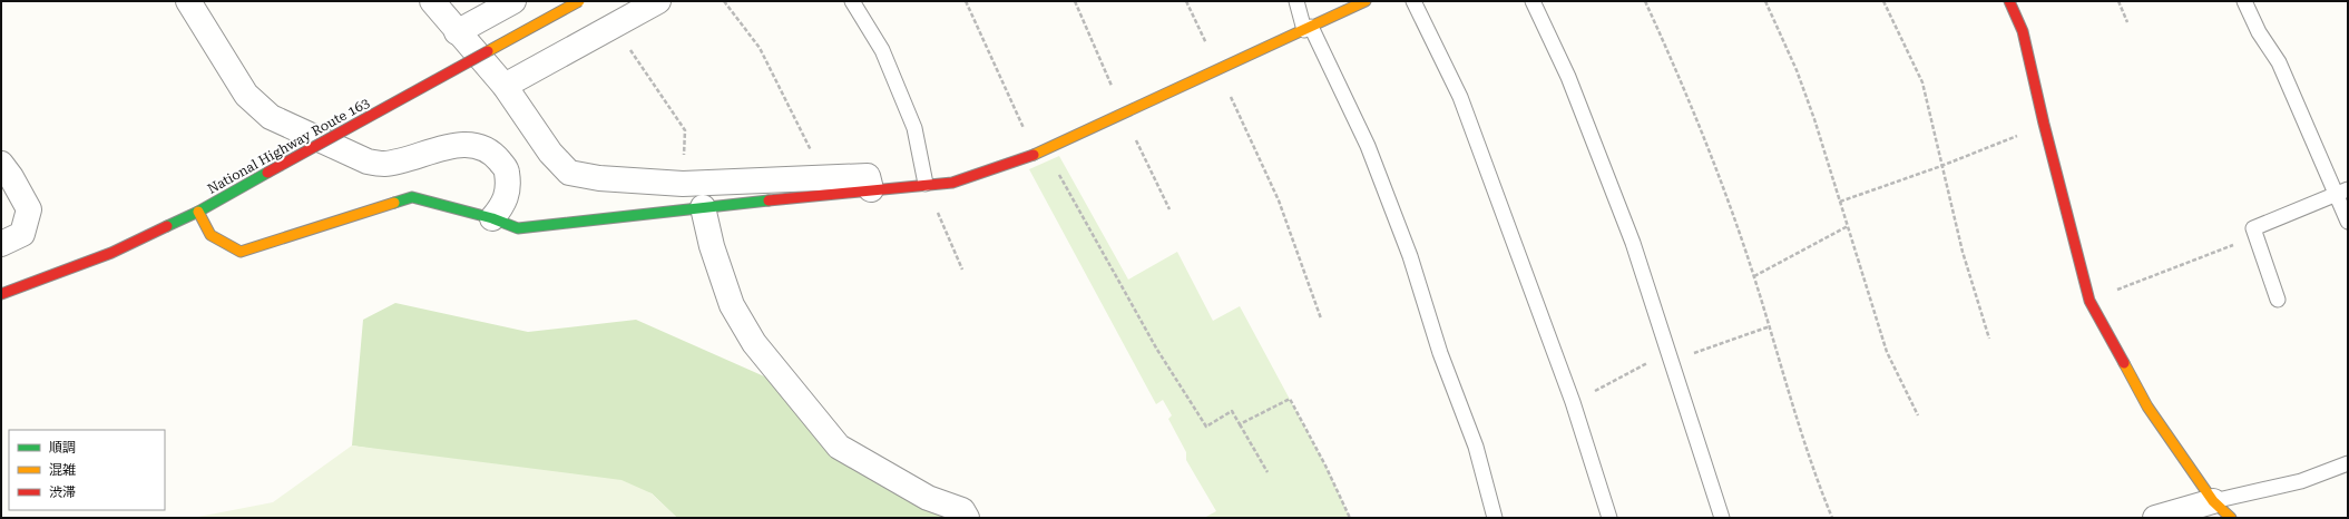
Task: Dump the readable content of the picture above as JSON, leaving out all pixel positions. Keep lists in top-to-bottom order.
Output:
{
  "streets": {
    "main road": ["National Highway Route 163"]
  },
  "legend": ["順調", "混雑", "渋滞"]
}
